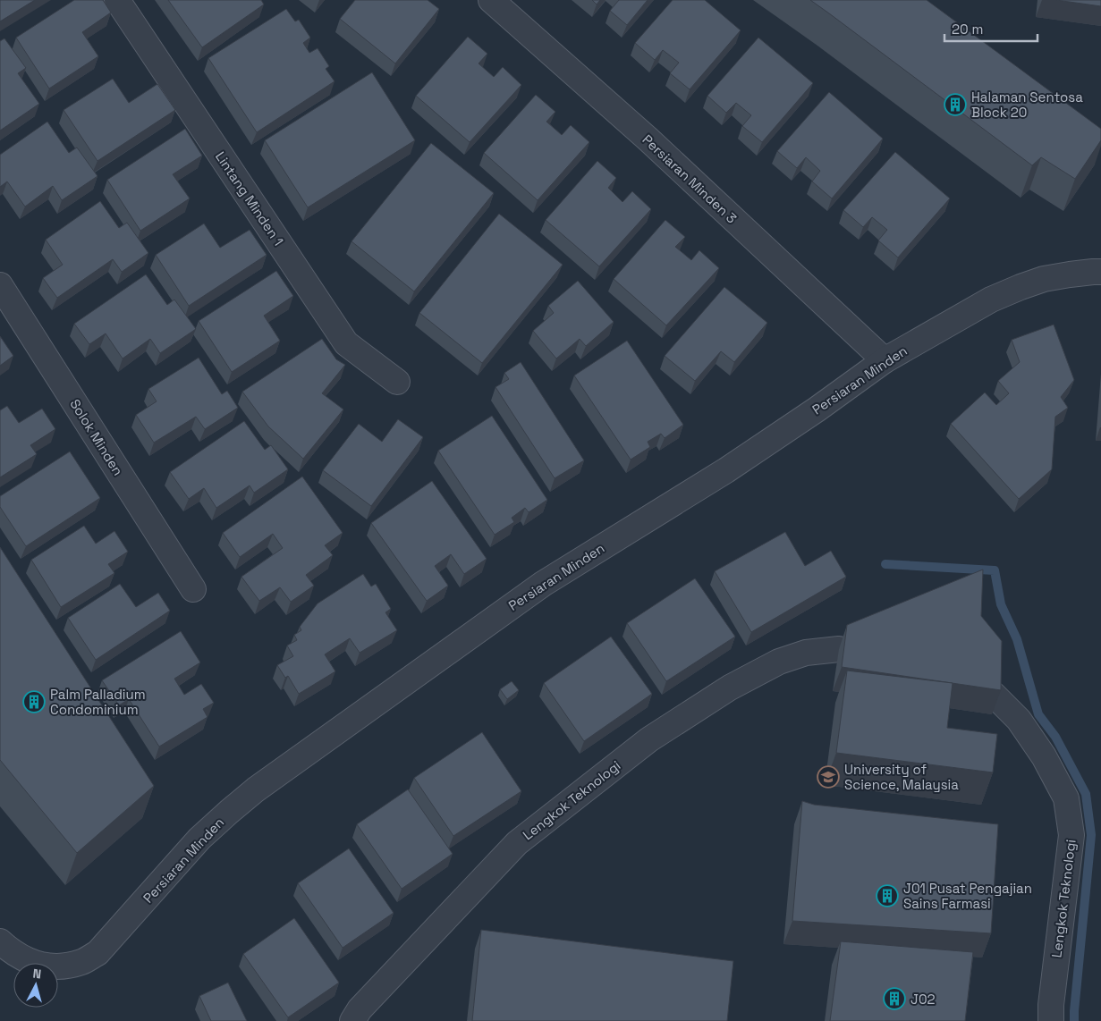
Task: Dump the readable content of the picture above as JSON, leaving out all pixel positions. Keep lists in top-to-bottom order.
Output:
{
  "streets": {
    "street": [
      "Persiaran Minden 3",
      "Lintang Minden 1",
      "Persiaran Minden",
      "Solok Minden",
      "Lengkok Teknologi"
    ]
  },
  "crossings": [
    ["Persiaran Minden 3", "Persiaran Minden"]
  ],
  "places": {
    "building": [
      "Halaman Sentosa Block 20",
      "Palm Palladium Condominium",
      "J01 Pusat Pengajian Sains Farmasi",
      "J02"
    ],
    "school or university": ["University of Science, Malaysia"]
  },
  "scale_bar": "20 m",
  "north": "top"
}
